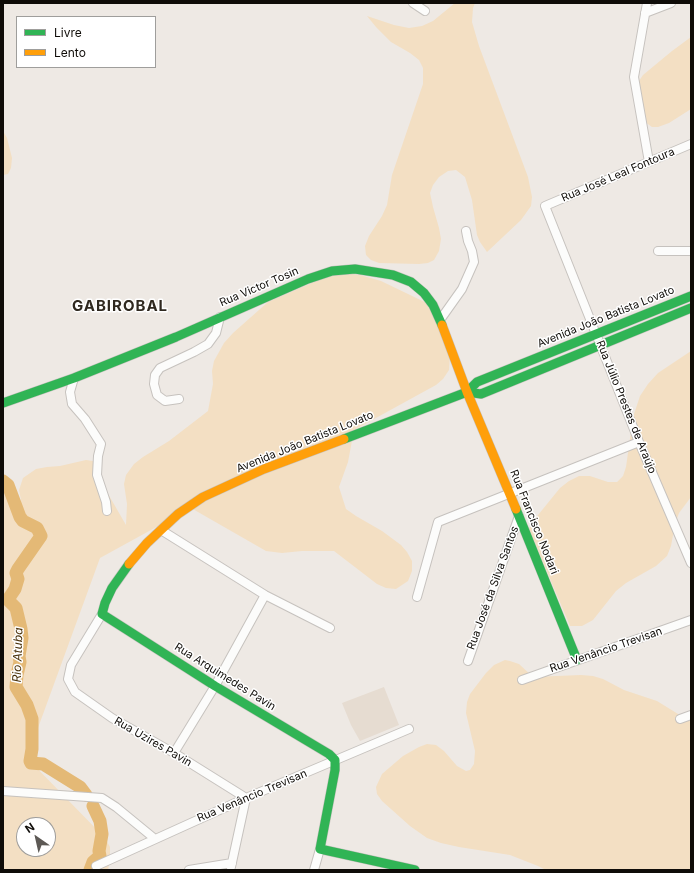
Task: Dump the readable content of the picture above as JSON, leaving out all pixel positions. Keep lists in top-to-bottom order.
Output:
{
  "streets": {
    "street": [
      "Rua José Leal Fontoura",
      "Rua Victor Tosin",
      "Avenida João Batista Lovato",
      "Rua Júlio Prestes de Araújo",
      "Rua Francisco Nodari",
      "Rua José da Silva Santos",
      "Rua Venâncio Trevisan",
      "Rua Arquimedes Pavin",
      "Rua Uzires Pavin"
    ]
  },
  "crossings": [
    ["Rua José Leal Fontoura", "Rua Júlio Prestes de Araújo"],
    ["Rua Victor Tosin", "Avenida João Batista Lovato"],
    ["Rua Victor Tosin", "Rua Francisco Nodari"],
    ["Avenida João Batista Lovato", "Rua Júlio Prestes de Araújo"],
    ["Avenida João Batista Lovato", "Rua Francisco Nodari"],
    ["Avenida João Batista Lovato", "Rua Arquimedes Pavin"],
    ["Avenida João Batista Lovato", "Rua Uzires Pavin"],
    ["Rua Francisco Nodari", "Rua José da Silva Santos"],
    ["Rua Francisco Nodari", "Rua Venâncio Trevisan"],
    ["Rua Venâncio Trevisan", "Rua Arquimedes Pavin"],
    ["Rua Venâncio Trevisan", "Rua Uzires Pavin"],
    ["Rua Arquimedes Pavin", "Rua Uzires Pavin"]
  ],
  "districts": ["GABIROBAL"],
  "water": ["Rio Atuba"],
  "legend": ["Livre", "Lento"],
  "north": "top left"
}
